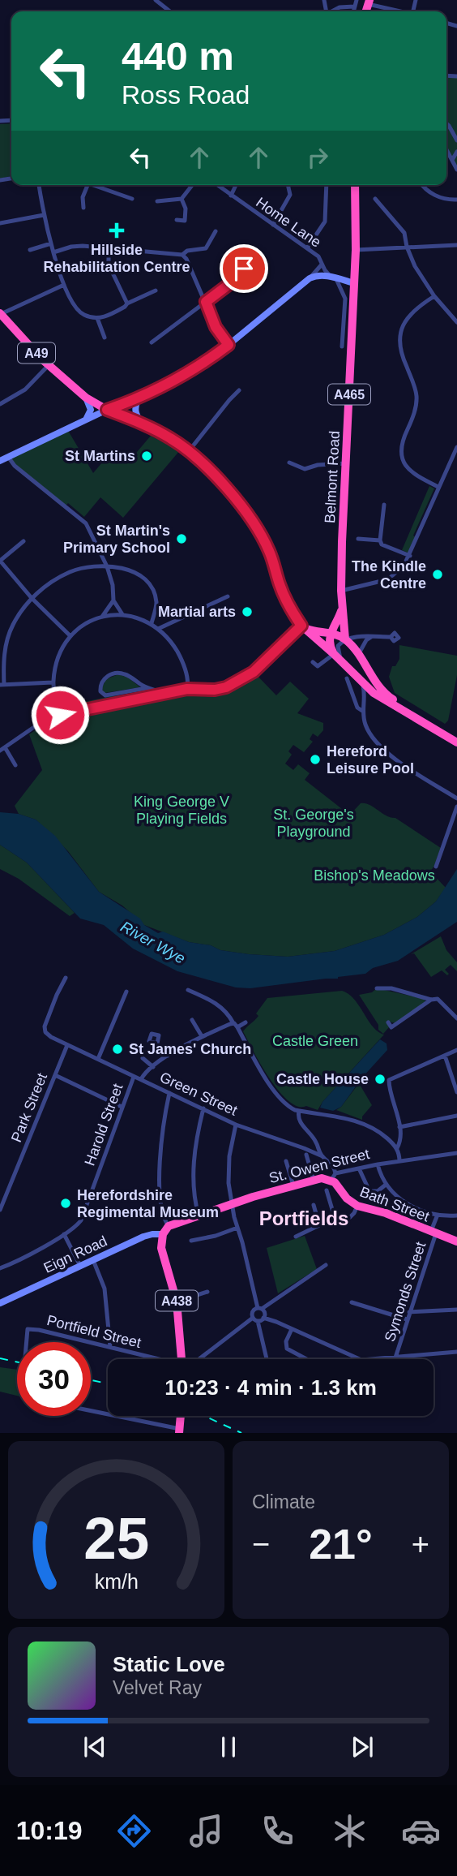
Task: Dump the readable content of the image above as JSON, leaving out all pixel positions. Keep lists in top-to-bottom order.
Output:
{
  "streets": {
    "highway": [
      "A49",
      "A465",
      "Belmont Road",
      "St. Owen Street",
      "Bath Street",
      "A438"
    ],
    "street": [
      "Home Lane",
      "Green Street",
      "Park Street",
      "Harold Street",
      "Eign Road",
      "Symonds Street",
      "Portfield Street"
    ]
  },
  "crossings": [
    ["A465", "Belmont Road"],
    ["Green Street", "Park Street"],
    ["Green Street", "Harold Street"],
    ["St. Owen Street", "Bath Street"],
    ["Bath Street", "Symonds Street"],
    ["Eign Road", "A438"]
  ],
  "districts": ["Portfields"],
  "water": ["River Wye"],
  "parks": [
    "King George V Playing Fields",
    "St. George's Playground",
    "Bishop's Meadows",
    "Castle Green"
  ],
  "places": {
    "health": ["Hillside Rehabilitation Centre"],
    "other": [
      "St Martins",
      "St Martin's Primary School",
      "The Kindle Centre",
      "Martial arts",
      "Hereford Leisure Pool",
      "St James' Church",
      "Castle House",
      "Herefordshire Regimental Museum"
    ]
  },
  "page": {
    "turn": ["440 m", "Ross Road"],
    "limit": "30",
    "trip": "10:23 · 4 min · 1.3 km",
    "tile": "Climate",
    "heat": ["−", "21°", "+"],
    "song": ["Static Love", "Velvet Ray"],
    "tabs": "10:19",
    "gauge": ["25", "km/h"]
  }
}
